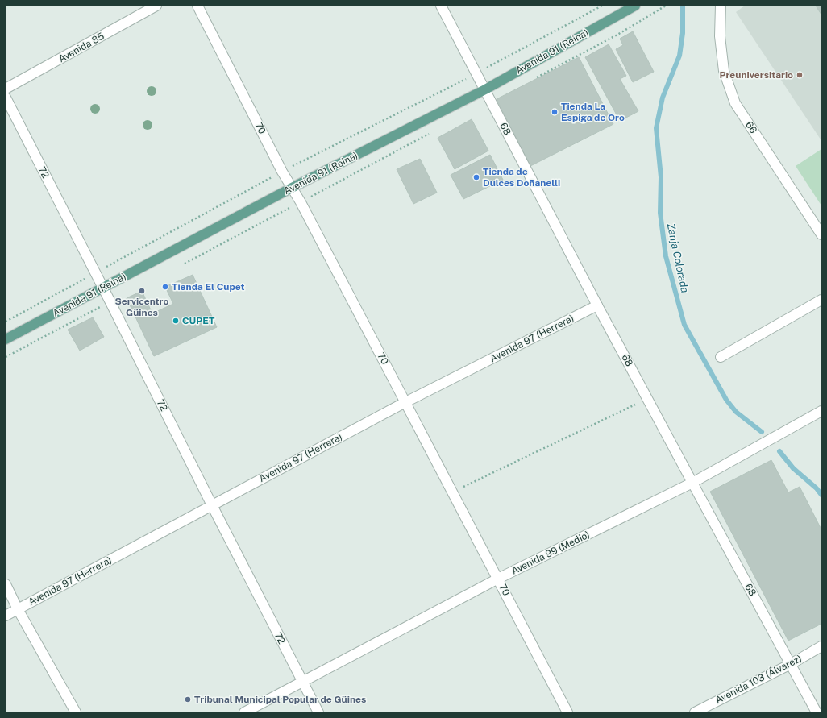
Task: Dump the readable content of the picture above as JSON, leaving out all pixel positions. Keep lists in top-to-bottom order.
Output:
{
  "streets": {
    "main road": ["Avenida 91 (Reina)"],
    "street": [
      "Avenida 85",
      "66",
      "70",
      "68",
      "72",
      "Avenida 97 (Herrera)",
      "Avenida 99 (Medio)",
      "Avenida 103 (Álvarez)"
    ]
  },
  "crossings": [
    ["Avenida 91 (Reina)", "70"],
    ["Avenida 91 (Reina)", "68"],
    ["Avenida 91 (Reina)", "72"],
    ["70", "Avenida 97 (Herrera)"],
    ["70", "Avenida 99 (Medio)"],
    ["68", "Avenida 97 (Herrera)"],
    ["68", "Avenida 99 (Medio)"],
    ["68", "Avenida 103 (Álvarez)"],
    ["72", "Avenida 97 (Herrera)"],
    ["72", "Avenida 99 (Medio)"]
  ],
  "water": ["Zanja Colorada"],
  "places": [
    "Preuniversitario",
    "Tienda La Espiga de Oro",
    "Tienda de Dulces Doñanelli",
    "Tienda El Cupet",
    "Servicentro Güines",
    "CUPET",
    "Tribunal Municipal Popular de Güines"
  ]
}
